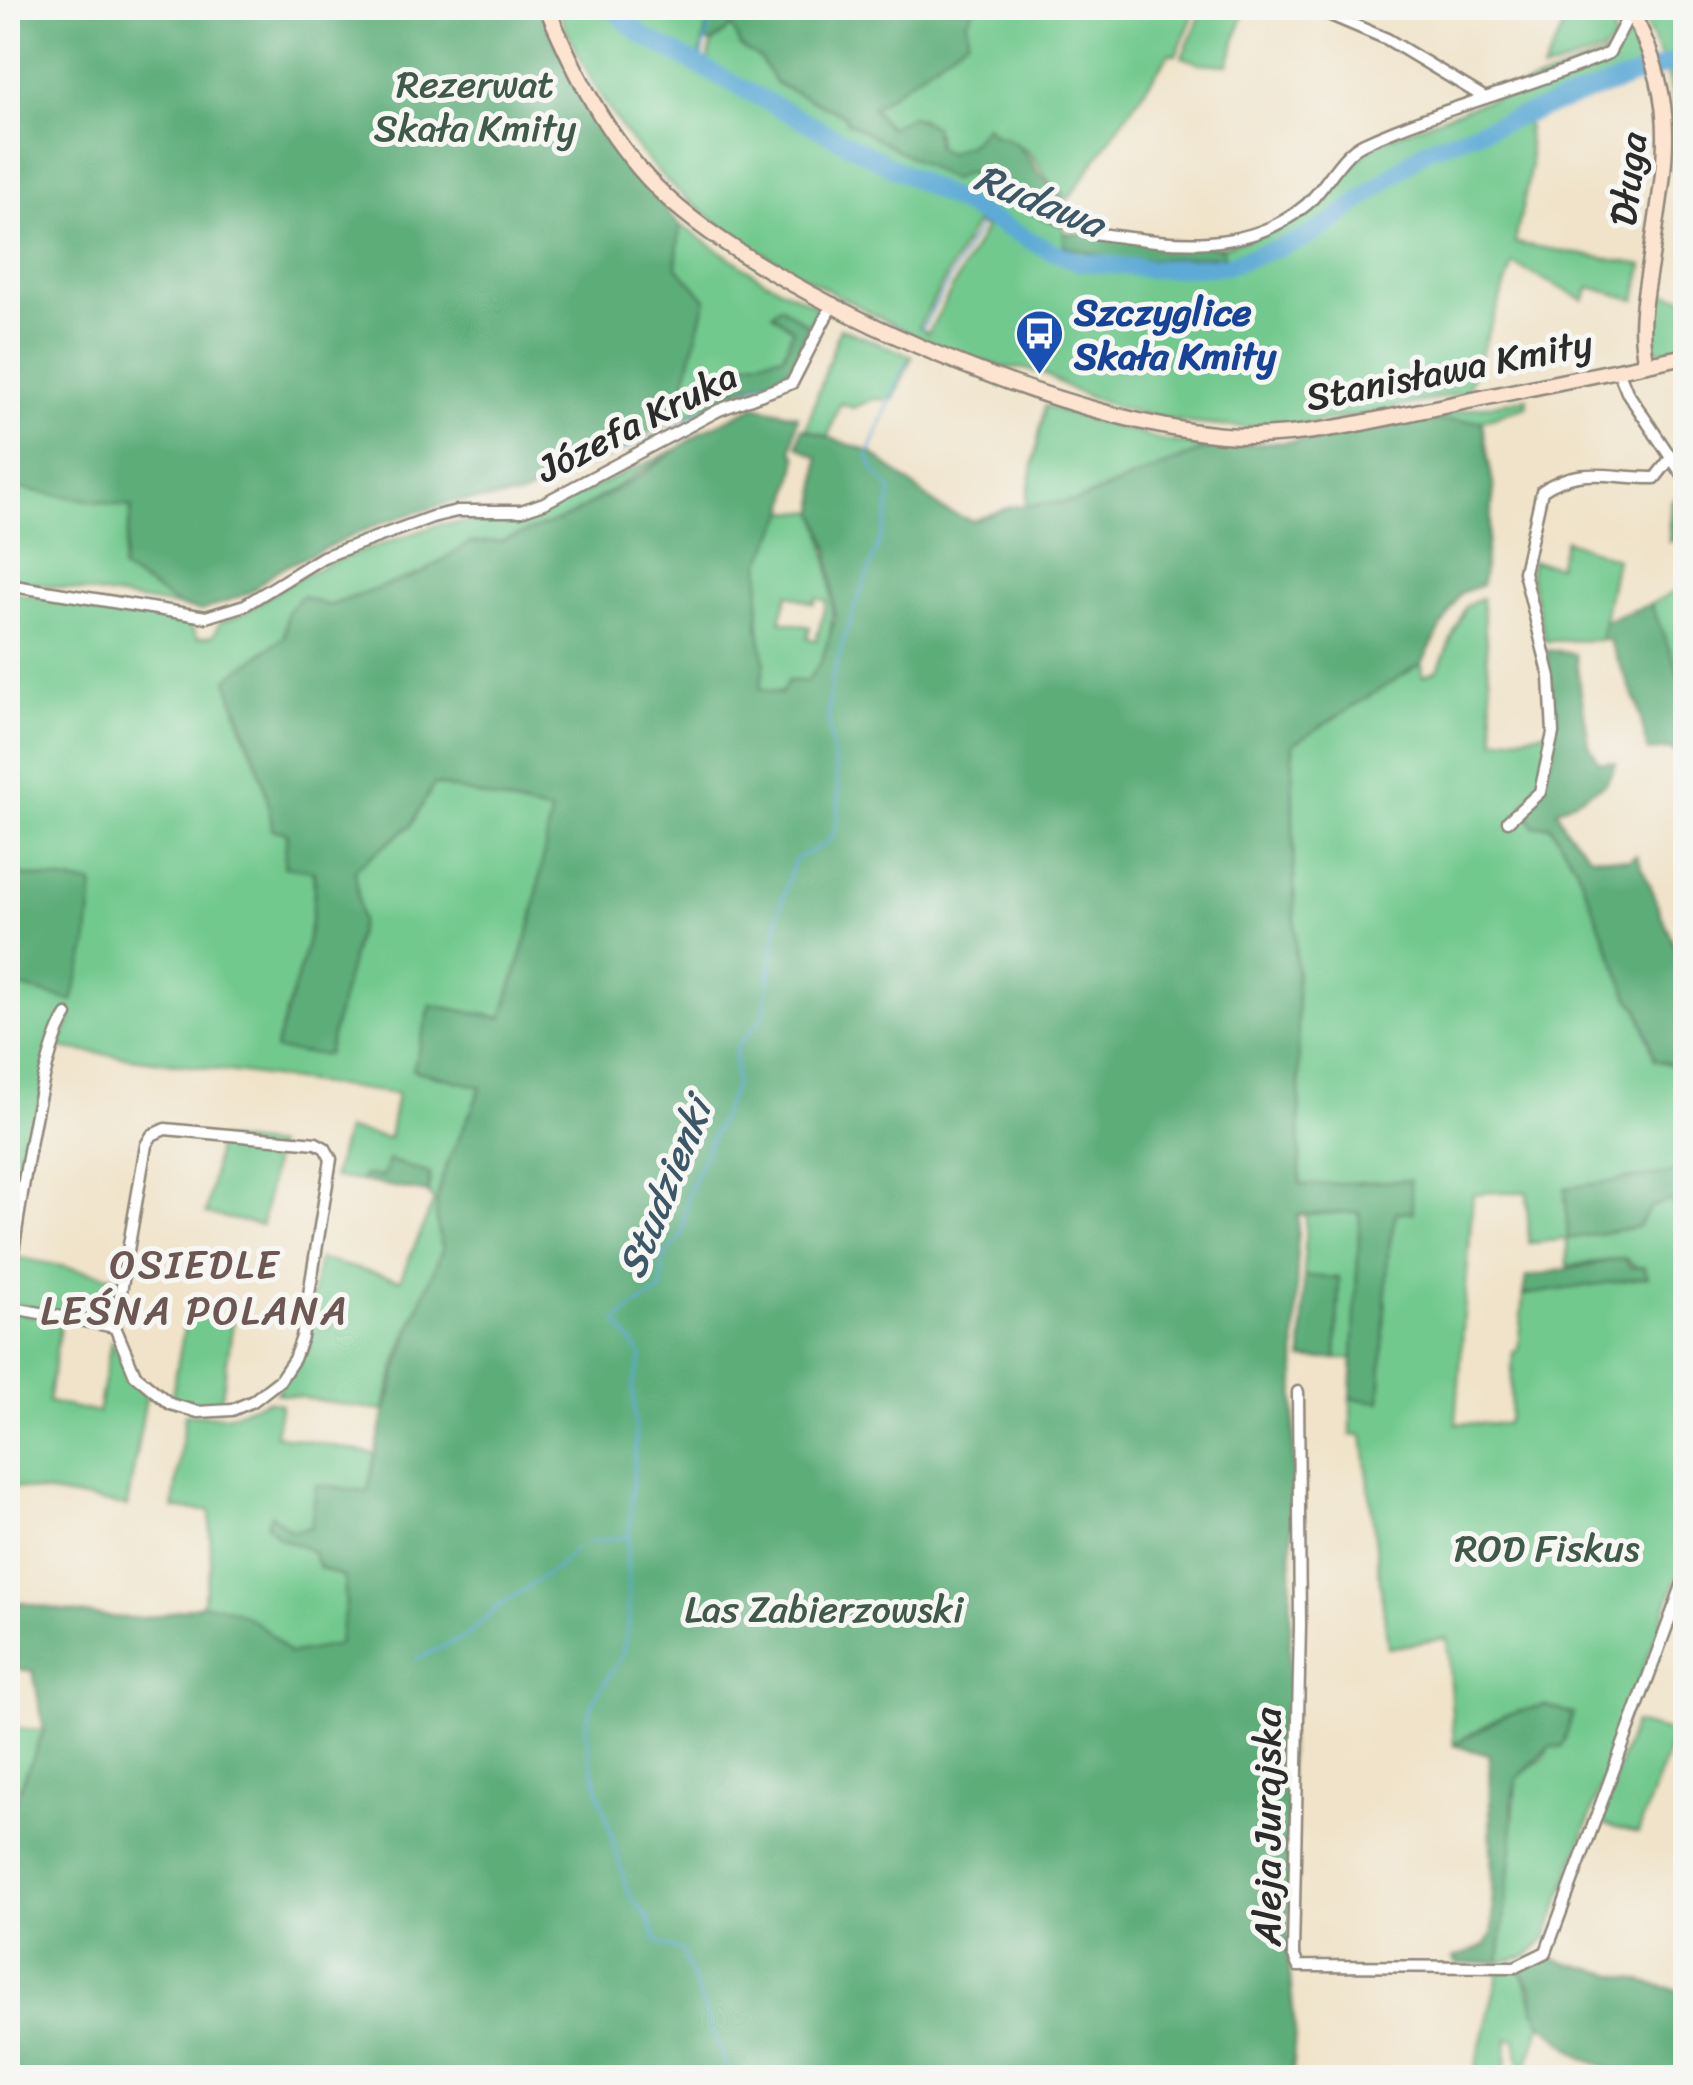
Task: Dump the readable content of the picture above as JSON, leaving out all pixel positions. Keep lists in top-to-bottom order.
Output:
{
  "streets": {
    "main road": ["Długa", "Stanisława Kmity"],
    "street": ["Józefa Kruka", "Aleja Jurajska"]
  },
  "crossings": [
    ["Długa", "Stanisława Kmity"],
    ["Stanisława Kmity", "Józefa Kruka"]
  ],
  "districts": ["OSIEDLE LEŚNA POLANA"],
  "water": ["Rudawa", "Studzienki"],
  "parks": ["Rezerwat Skała Kmity", "ROD Fiskus", "Las Zabierzowski"],
  "places": {
    "bus stop": ["Szczyglice Skała Kmity"]
  }
}
